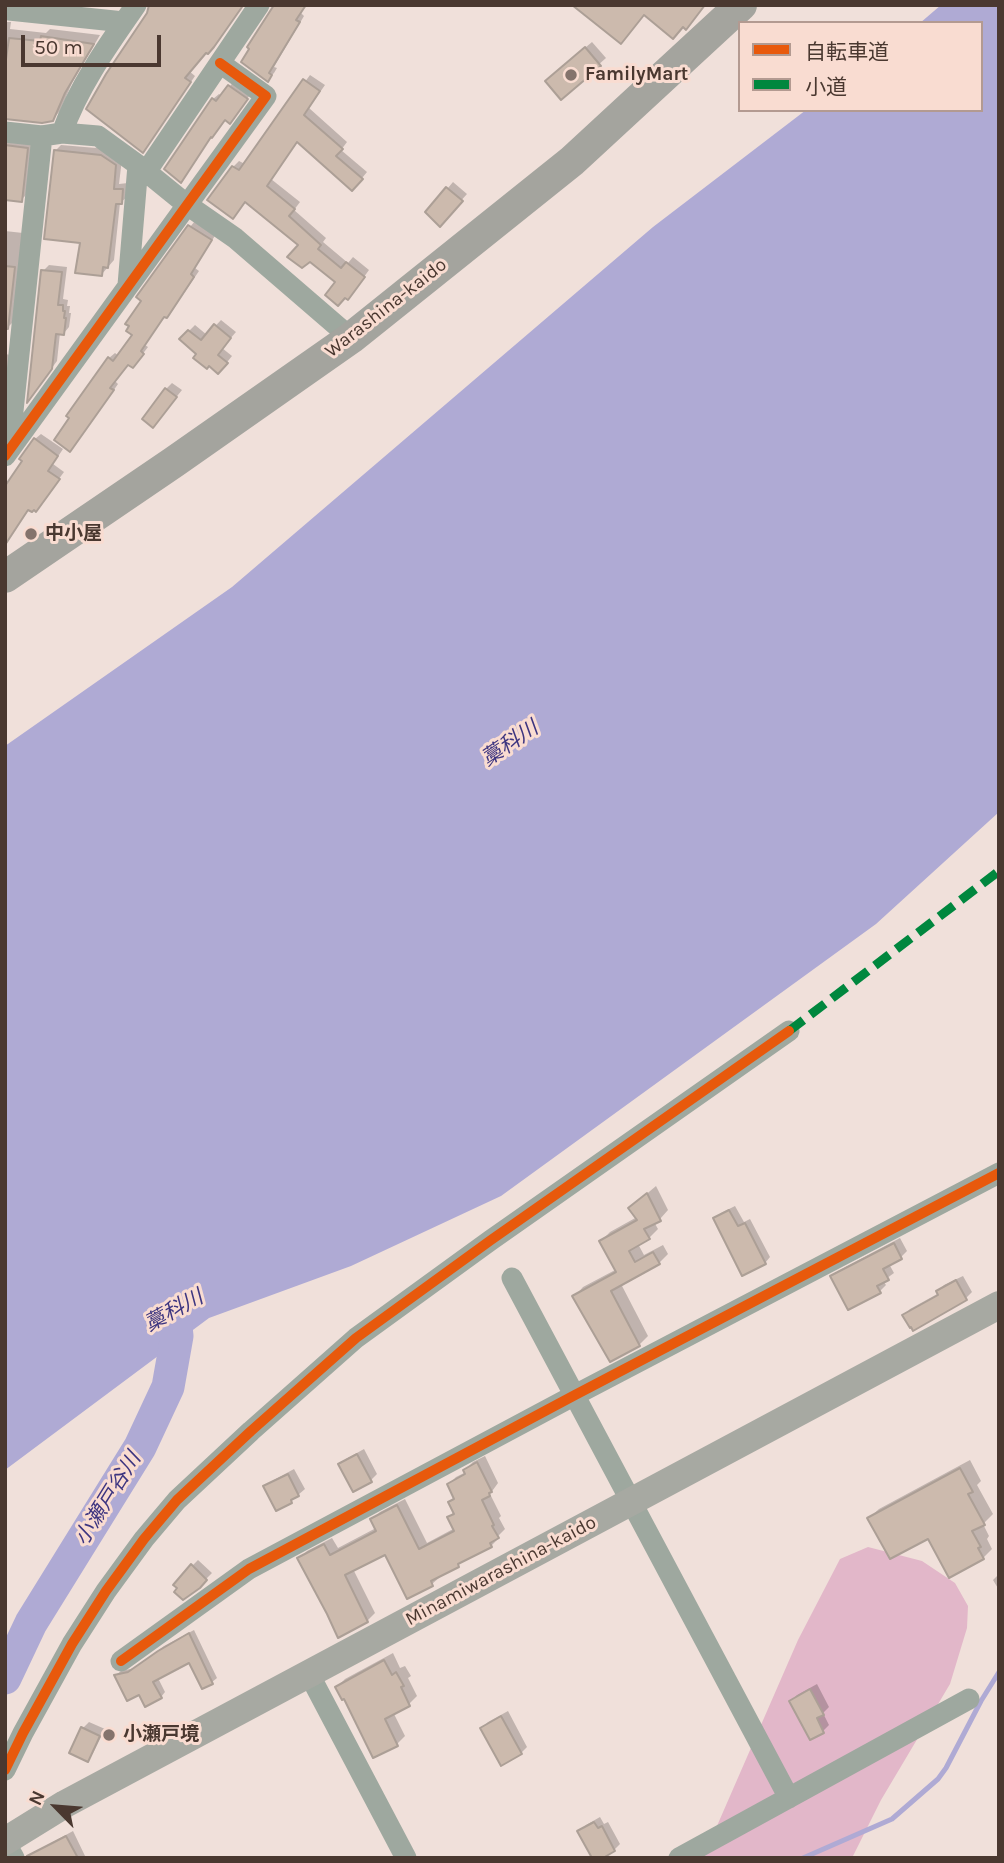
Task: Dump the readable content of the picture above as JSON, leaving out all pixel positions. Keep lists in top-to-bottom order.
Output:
{
  "streets": {
    "highway": ["Warashina-kaido"],
    "main road": ["Minamiwarashina-kaido"]
  },
  "water": ["藁科川", "小瀬戸谷川"],
  "places": ["FamilyMart", "中小屋", "小瀬戸境"],
  "legend": ["自転車道", "小道"],
  "scale_bar": "50 m",
  "north": "top left"
}
